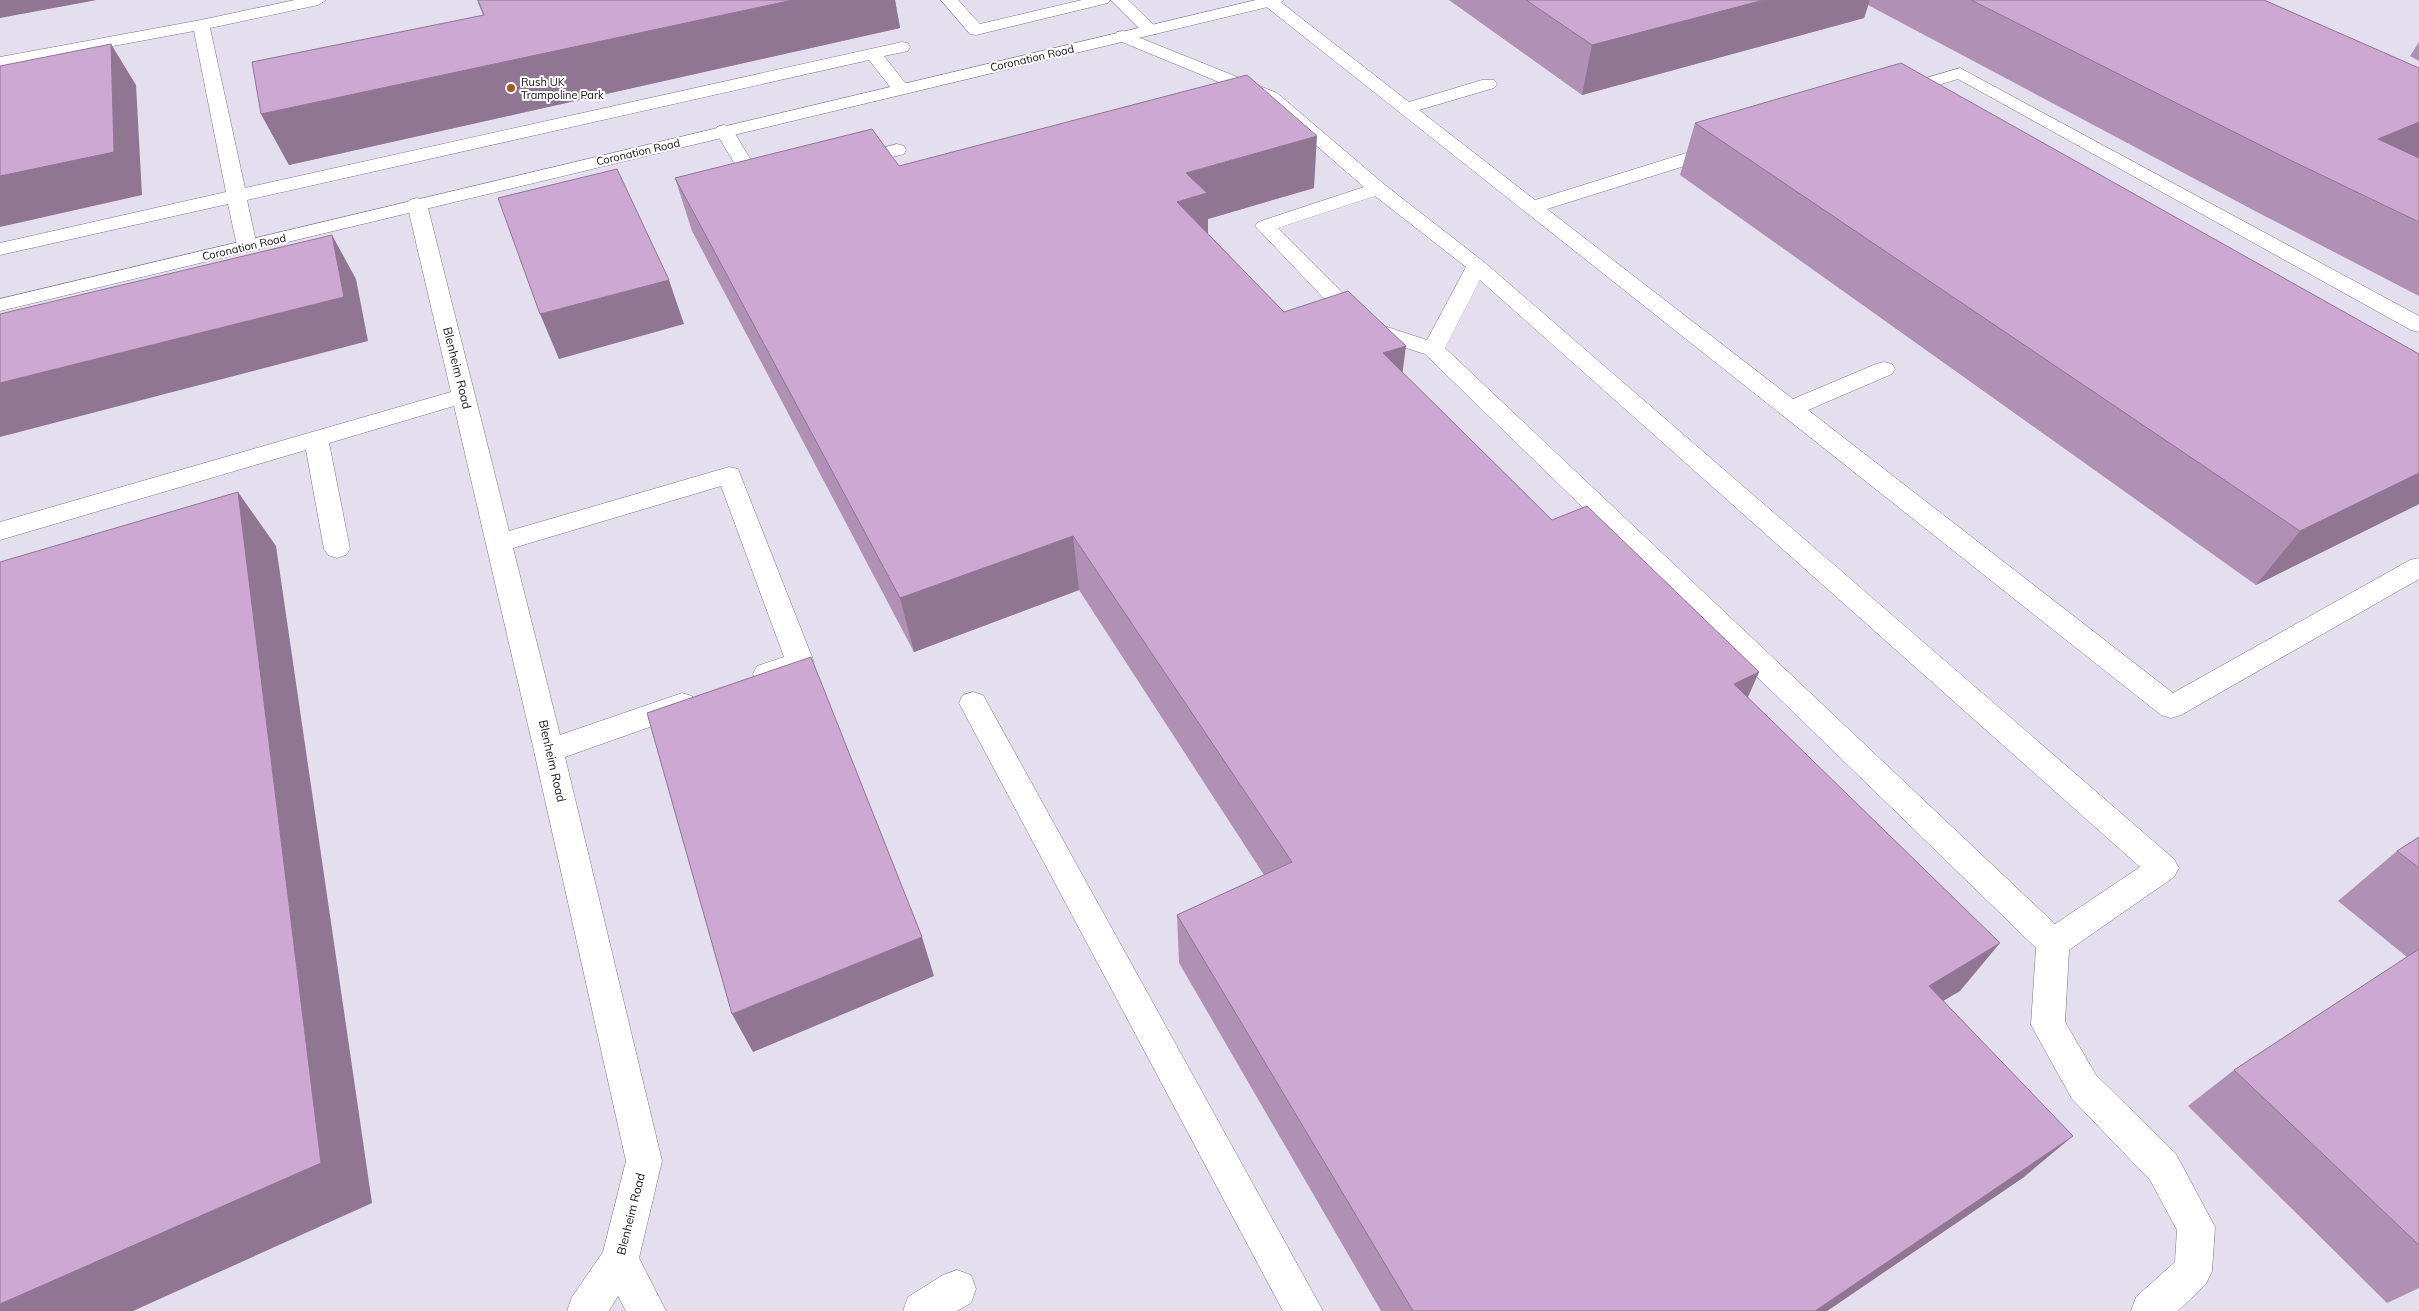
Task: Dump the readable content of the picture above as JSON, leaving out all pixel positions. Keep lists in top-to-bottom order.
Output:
{
  "streets": {
    "street": ["Coronation Road", "Blenheim Road"]
  },
  "crossings": [
    ["Coronation Road", "Blenheim Road"]
  ],
  "places": ["Rush UK Trampoline Park"]
}
